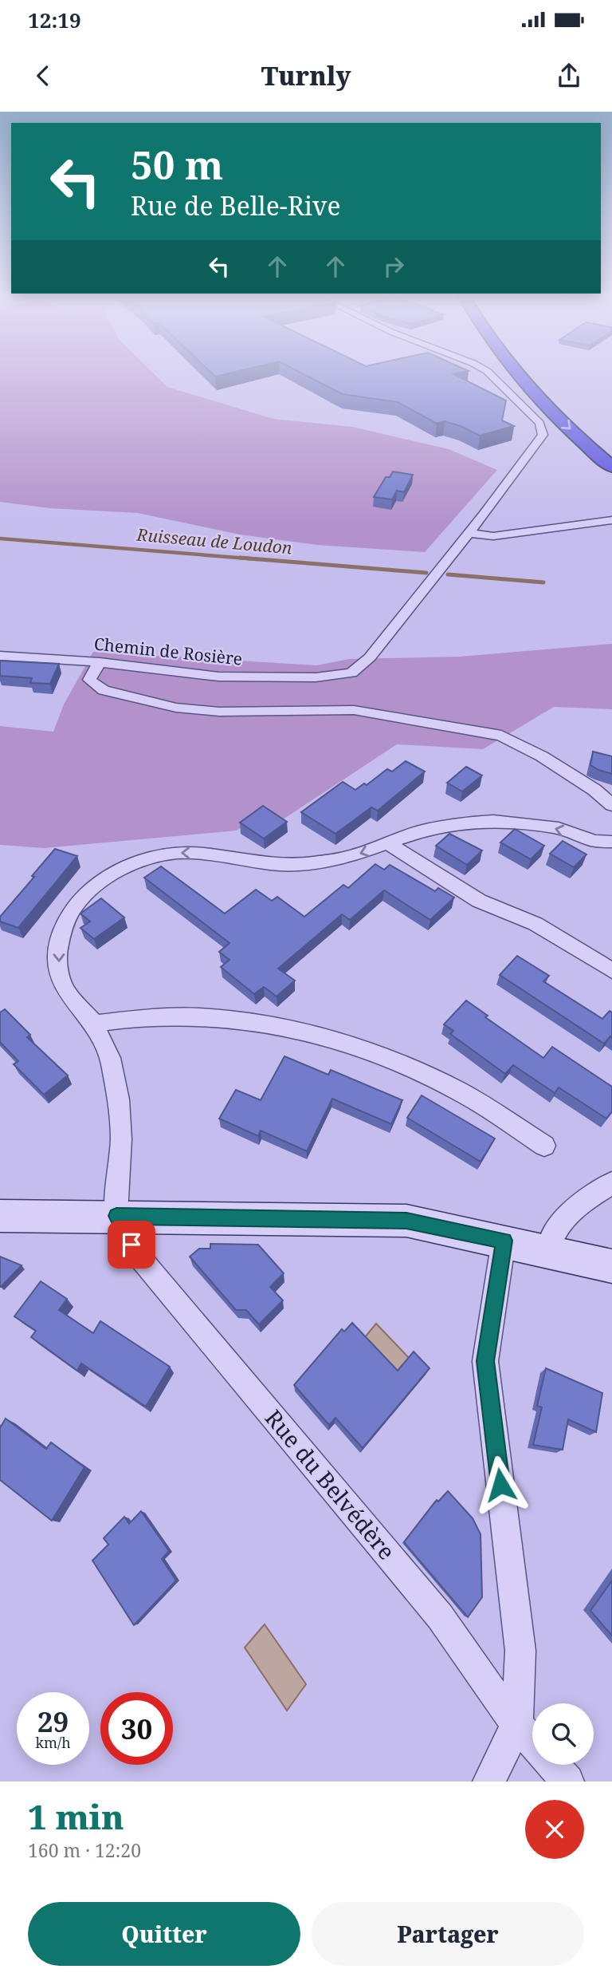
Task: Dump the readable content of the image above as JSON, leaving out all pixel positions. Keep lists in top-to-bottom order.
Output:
{
  "streets": {
    "street": ["Chemin de Rosière", "Rue du Belvédère"]
  },
  "water": ["Ruisseau de Loudon"],
  "page": {
    "status": "12:19",
    "header": "Turnly",
    "turn": ["50 m", "Rue de Belle-Rive"],
    "speed": "29 km/h",
    "limit": "30",
    "heading": ["1 min", "160 m · 12:20"],
    "buttons": ["Quitter", "Partager"]
  }
}
